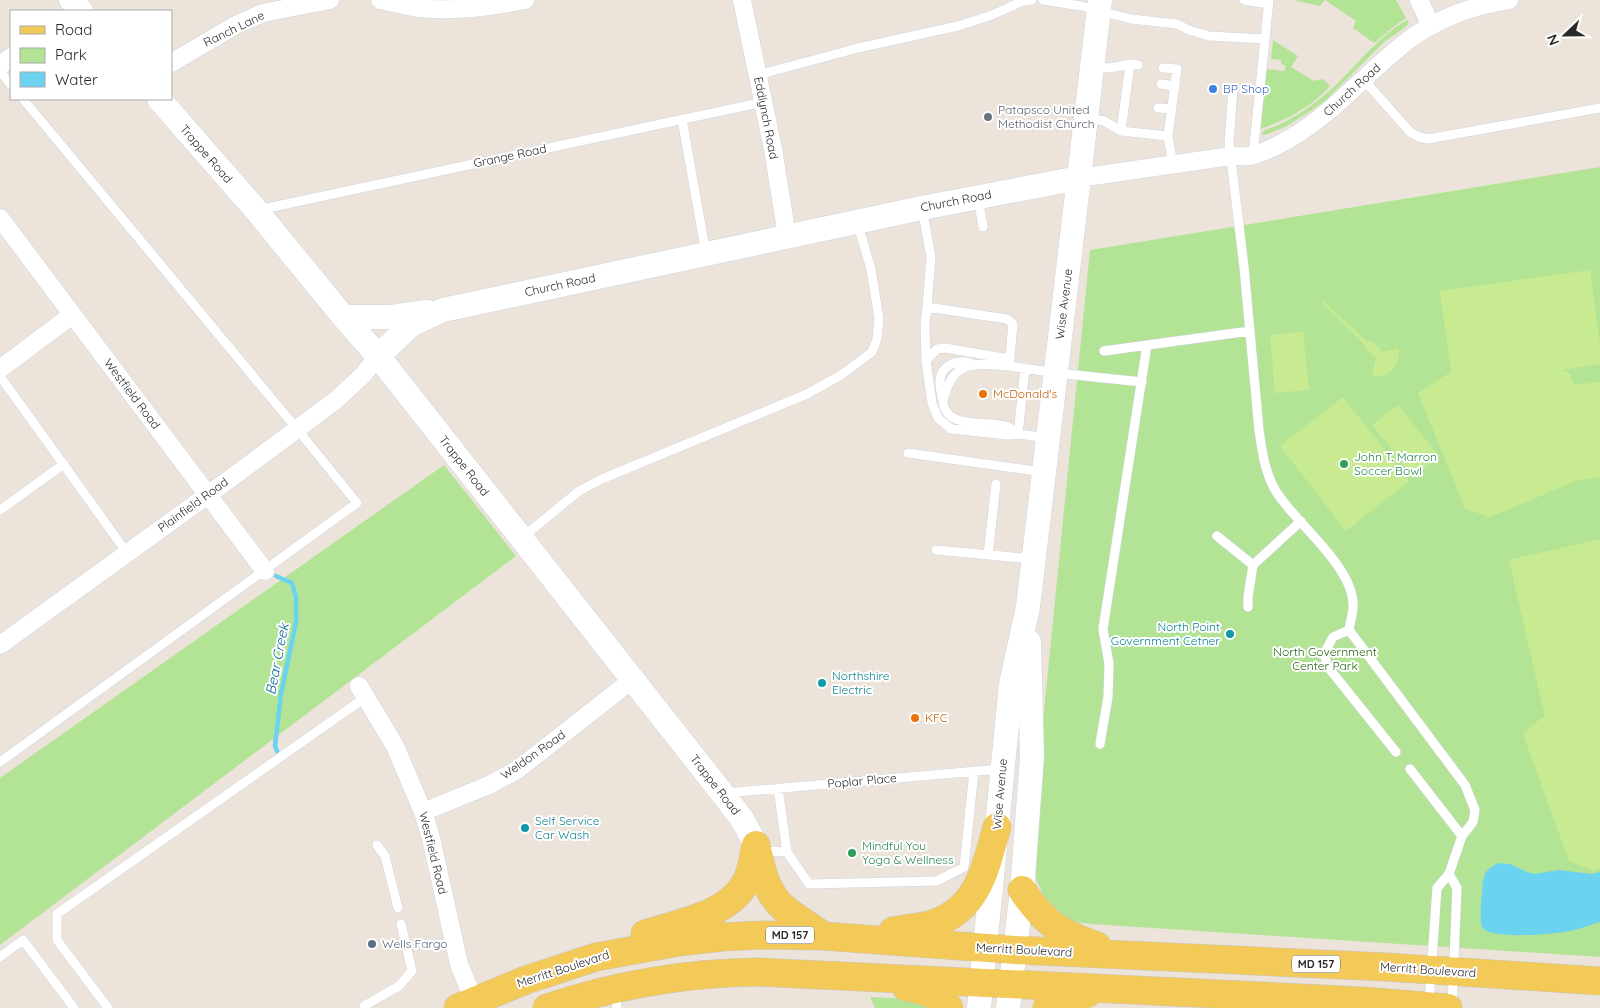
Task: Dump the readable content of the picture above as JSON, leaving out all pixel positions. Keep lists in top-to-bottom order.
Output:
{
  "streets": {
    "main road": ["MD 157", "Merritt Boulevard"],
    "street": [
      "Ranch Lane",
      "Church Road",
      "Eddlynch Road",
      "Trappe Road",
      "Wise Avenue",
      "Westfield Road",
      "Plainfield Road",
      "Weldon Road"
    ],
    "lane": ["Grange Road", "Poplar Place"]
  },
  "crossings": [
    ["Church Road", "Eddlynch Road"],
    ["Church Road", "Trappe Road"],
    ["Church Road", "Wise Avenue"],
    ["Church Road", "Plainfield Road"],
    ["Eddlynch Road", "Grange Road"],
    ["Trappe Road", "Grange Road"],
    ["Trappe Road", "Plainfield Road"],
    ["Trappe Road", "Weldon Road"],
    ["Trappe Road", "Poplar Place"],
    ["Wise Avenue", "Poplar Place"],
    ["Wise Avenue", "Merritt Boulevard"],
    ["Westfield Road", "Plainfield Road"],
    ["Westfield Road", "Weldon Road"],
    ["Westfield Road", "Merritt Boulevard"]
  ],
  "water": ["Bear Creek"],
  "parks": ["North Government Center Park"],
  "places": [
    "BP Shop",
    "Patapsco United Methodist Church",
    "McDonald's",
    "John T. Marron Soccer Bowl",
    "North Point Government Cetner",
    "Northshire Electric",
    "KFC",
    "Self Service Car Wash",
    "Mindful You Yoga & Wellness",
    "Wells Fargo"
  ],
  "legend": ["Road", "Park", "Water"],
  "north": "left"
}
